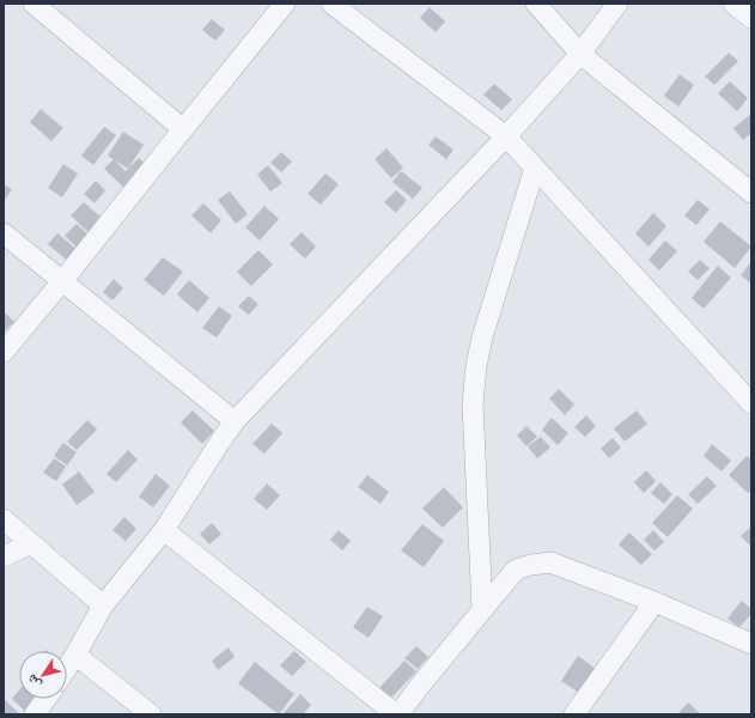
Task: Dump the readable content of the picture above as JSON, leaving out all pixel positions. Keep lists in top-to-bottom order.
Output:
{
  "north": "bottom left"
}
